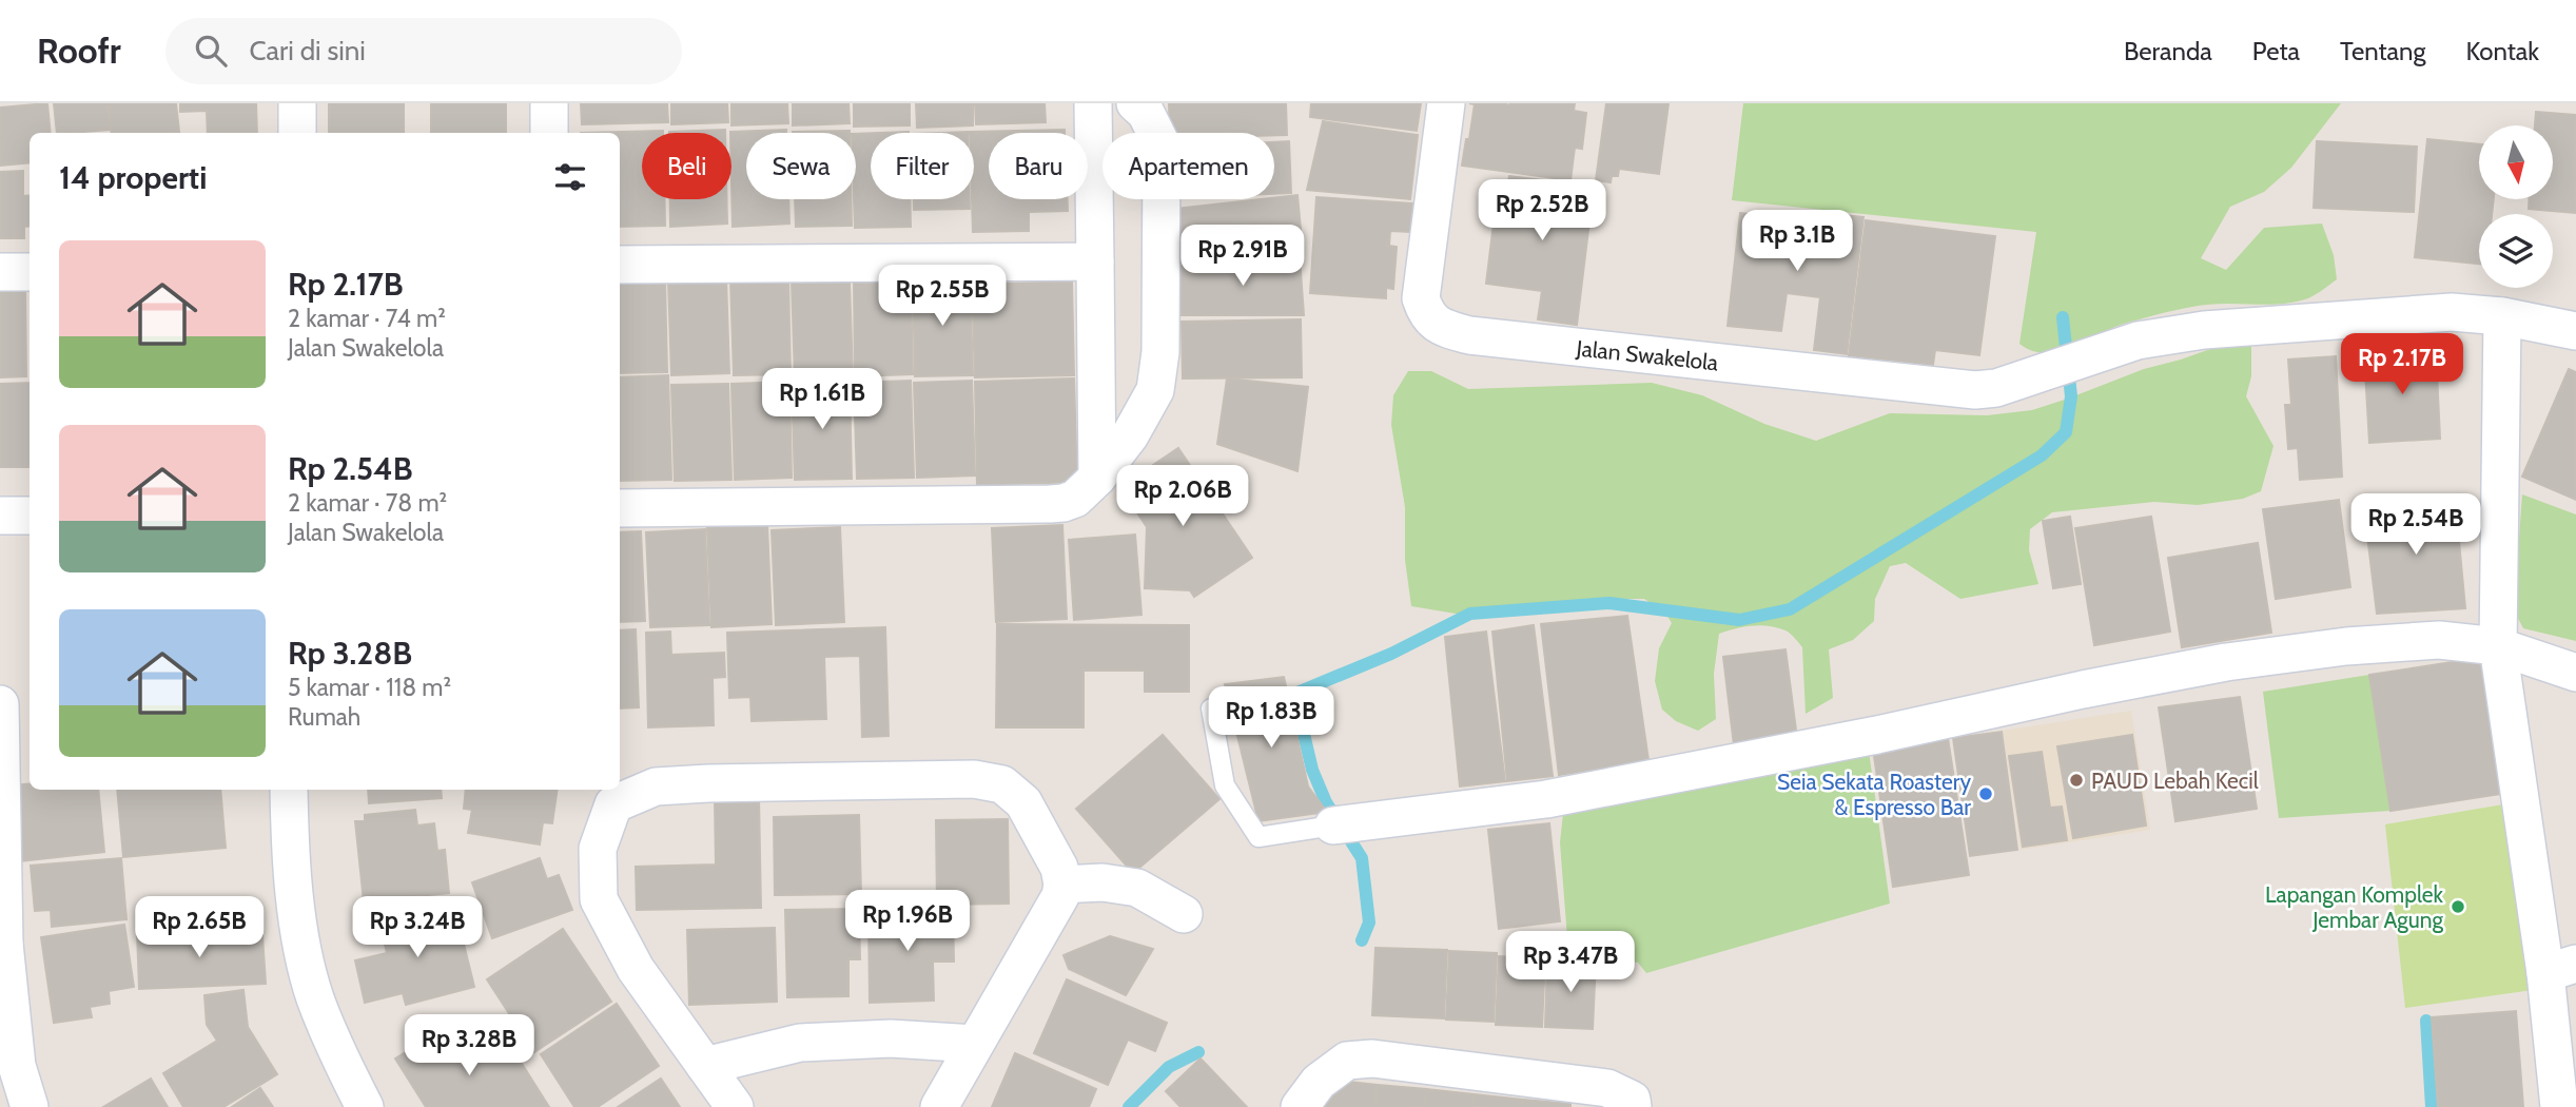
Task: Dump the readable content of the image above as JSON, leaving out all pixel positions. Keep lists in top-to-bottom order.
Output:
{
  "streets": {
    "street": ["Jalan Swakelola"]
  },
  "places": ["PAUD Lebah Kecil", "Seia Sekata Roastery & Espresso Bar", "Lapangan Komplek Jembar Agung"],
  "north": "bottom",
  "page": {
    "header": "Roofr",
    "search": "Cari di sini",
    "nav": [
      "Beranda",
      "Peta",
      "Tentang",
      "Kontak"
    ],
    "chip": [
      "Beli",
      "Sewa",
      "Filter",
      "Baru",
      "Apartemen"
    ],
    "heading": "14 properti",
    "price": [
      "Rp 2.52B",
      "Rp 3.1B",
      "Rp 2.91B",
      "Rp 2.55B",
      "Rp 2.17B",
      "Rp 1.61B",
      "Rp 2.06B",
      "Rp 2.54B",
      "Rp 1.83B",
      "Rp 1.96B",
      "Rp 2.65B",
      "Rp 3.24B",
      "Rp 3.47B",
      "Rp 3.28B"
    ],
    "list": [
      {
        "name": "Rp 2.17B",
        "note": "2 kamar · 74 m² · Jalan Swakelola"
      },
      {
        "name": "Rp 2.54B",
        "note": "2 kamar · 78 m² · Jalan Swakelola"
      },
      {
        "name": "Rp 3.28B",
        "note": "5 kamar · 118 m² · Rumah"
      }
    ]
  }
}
